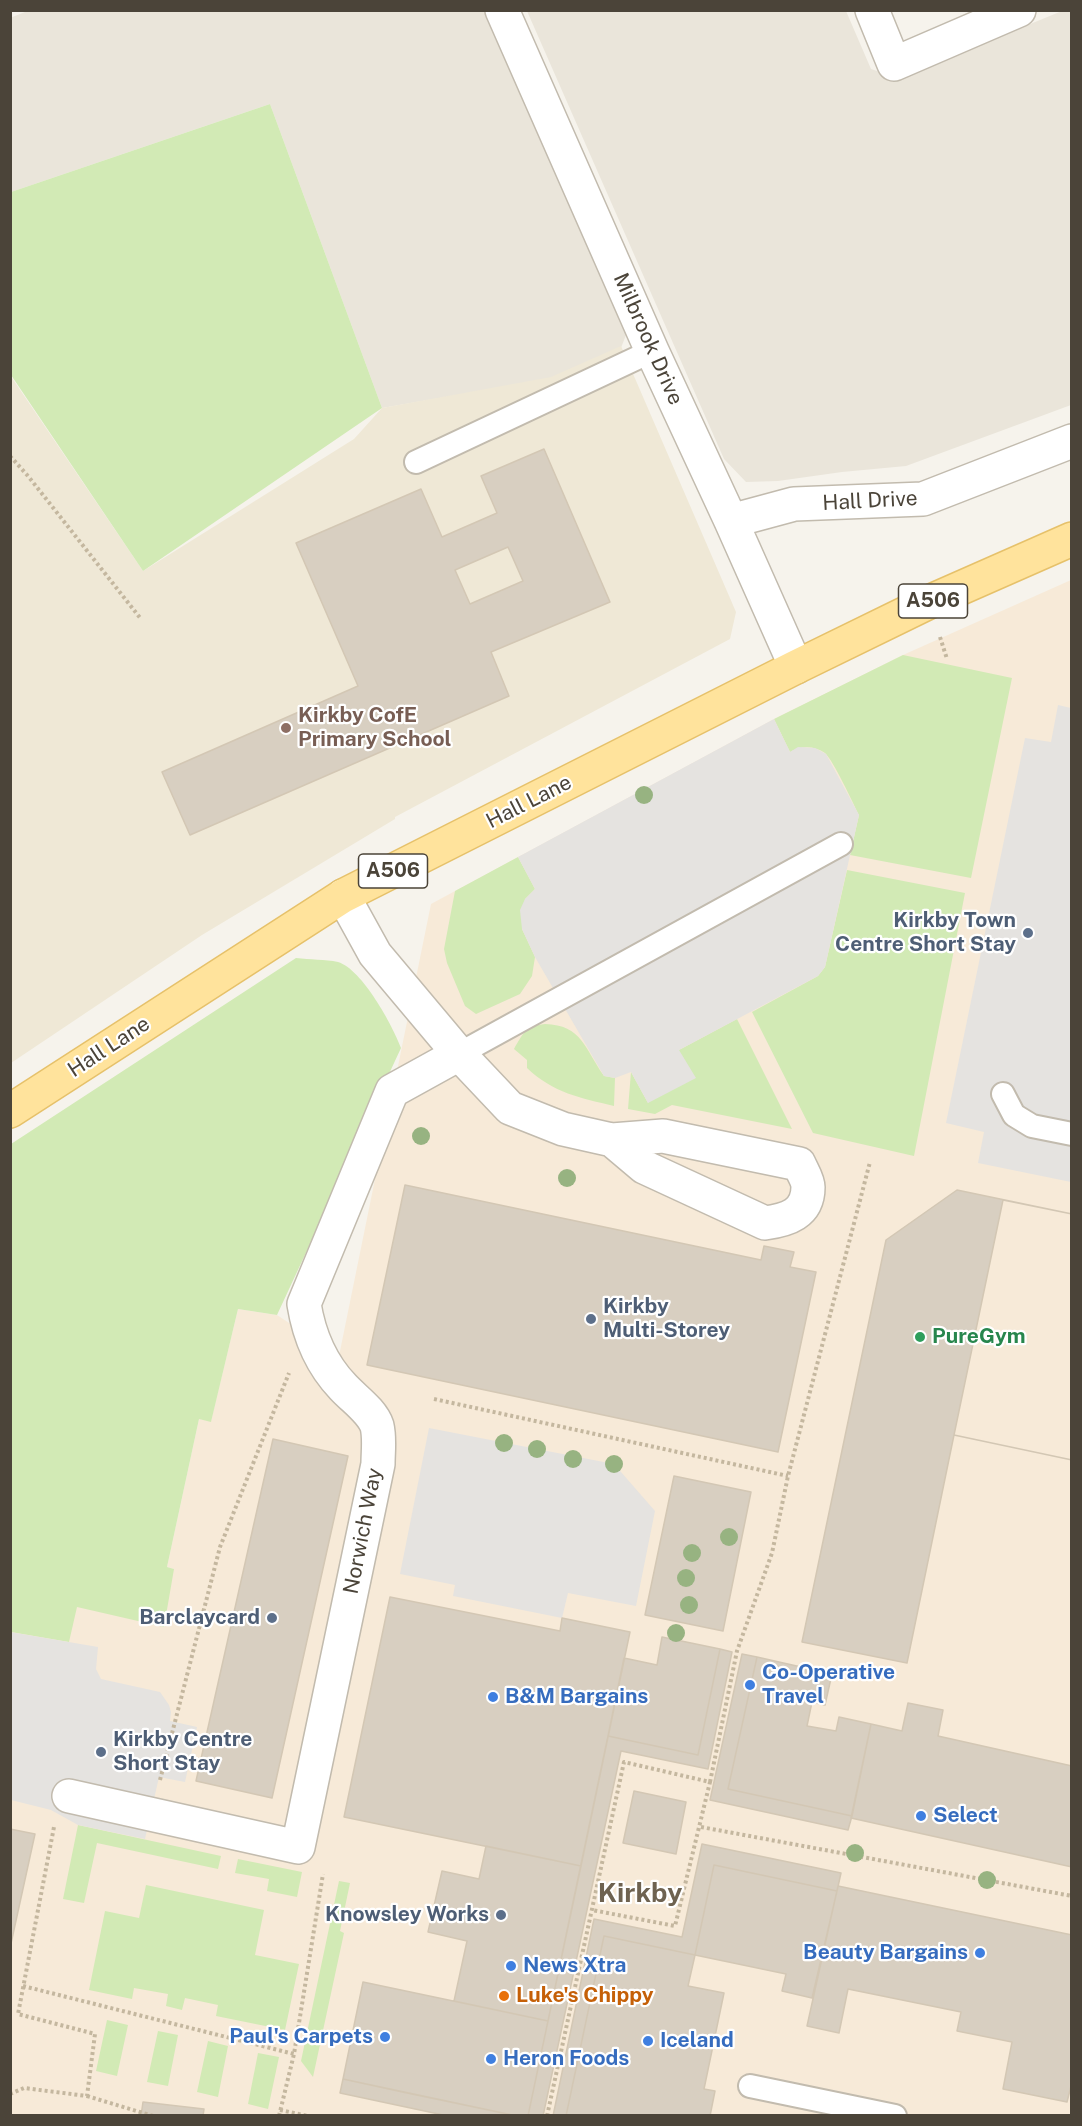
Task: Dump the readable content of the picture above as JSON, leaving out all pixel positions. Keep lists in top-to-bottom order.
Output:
{
  "streets": {
    "main road": ["A506", "Hall Lane"],
    "street": ["Milbrook Drive", "Hall Drive", "Norwich Way"]
  },
  "crossings": [
    ["Milbrook Drive", "Hall Drive"],
    ["Milbrook Drive", "Hall Lane"]
  ],
  "districts": ["Kirkby"],
  "places": [
    "Kirkby CofE Primary School",
    "Kirkby Town Centre Short Stay",
    "Kirkby Multi-Storey",
    "PureGym",
    "Barclaycard",
    "Co-Operative Travel",
    "B&M Bargains",
    "Kirkby Centre Short Stay",
    "Select",
    "Knowsley Works",
    "Beauty Bargains",
    "News Xtra",
    "Luke's Chippy",
    "Paul's Carpets",
    "Iceland",
    "Heron Foods"
  ]
}
